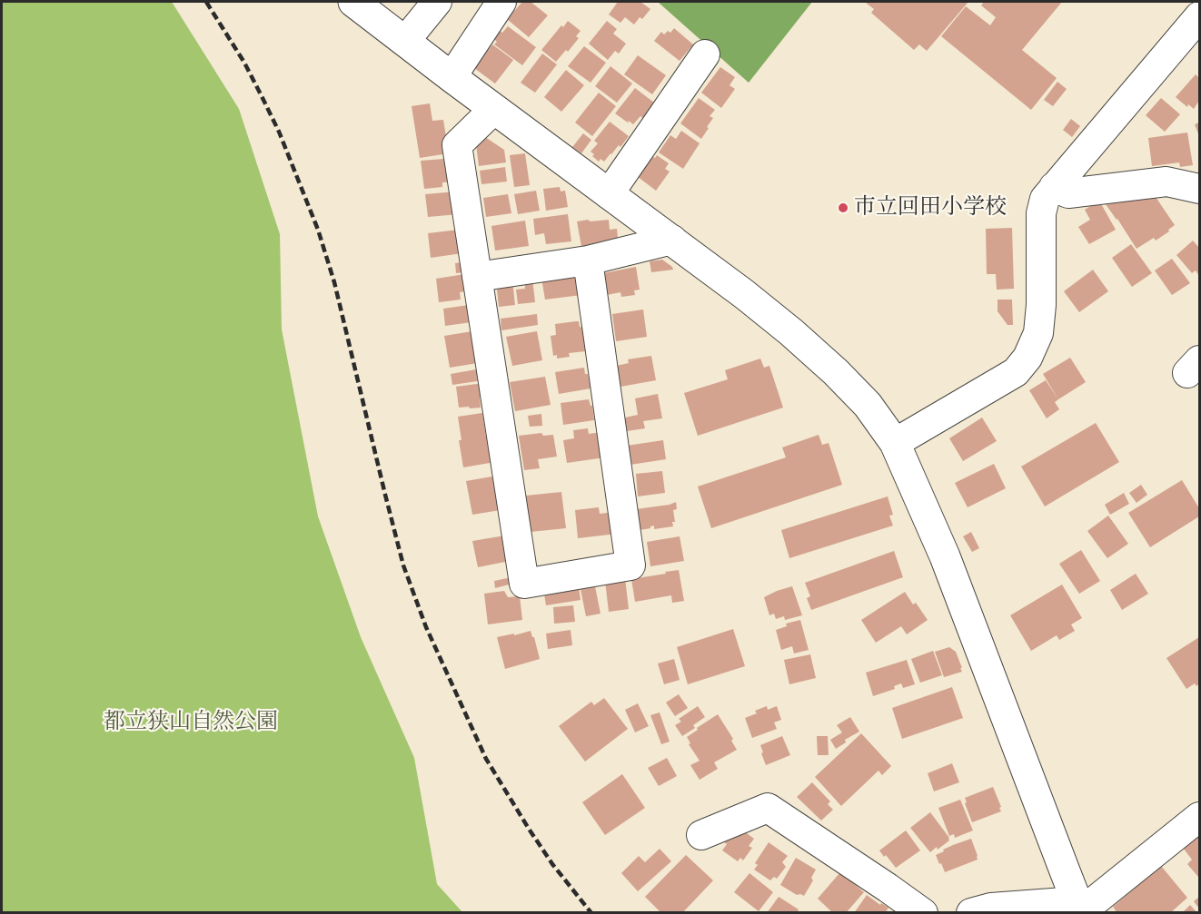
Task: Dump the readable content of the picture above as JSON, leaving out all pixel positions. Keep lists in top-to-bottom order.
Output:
{
  "parks": ["都立狭山自然公園"],
  "places": ["市立回田小学校"]
}
